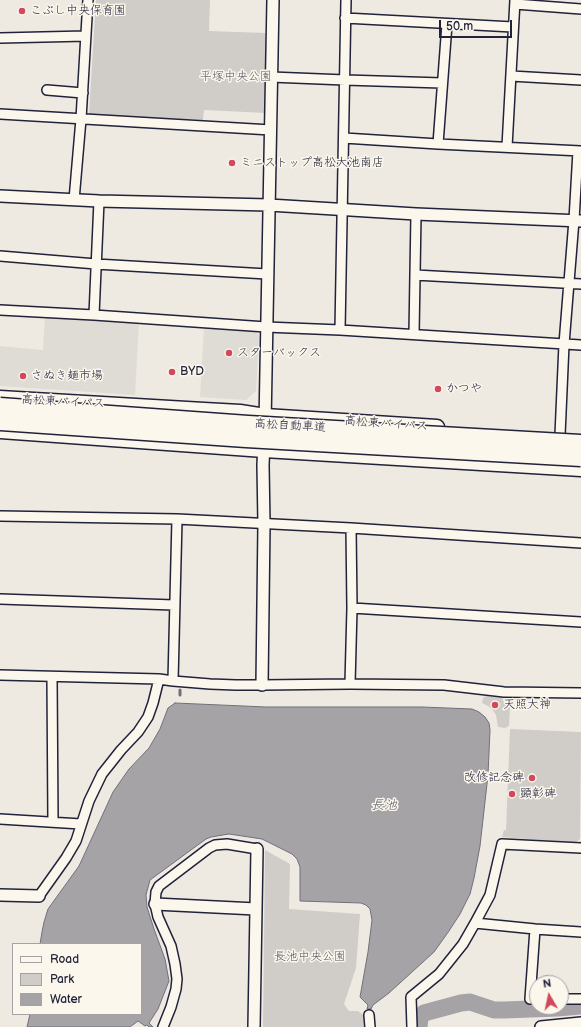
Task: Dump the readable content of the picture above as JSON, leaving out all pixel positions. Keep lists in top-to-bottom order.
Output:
{
  "streets": {
    "highway": ["高松東バイパス", "高松自動車道"]
  },
  "water": ["長池"],
  "parks": ["平塚中央公園", "長池中央公園"],
  "places": [
    "こぶし中央保育園",
    "ミニストップ高松大池南店",
    "スターバックス",
    "BYD",
    "さぬき麺市場",
    "かつや",
    "天照大神",
    "改修記念碑",
    "顕彰碑"
  ],
  "legend": ["Road", "Park", "Water"],
  "scale_bar": "50 m",
  "north": "top"
}
